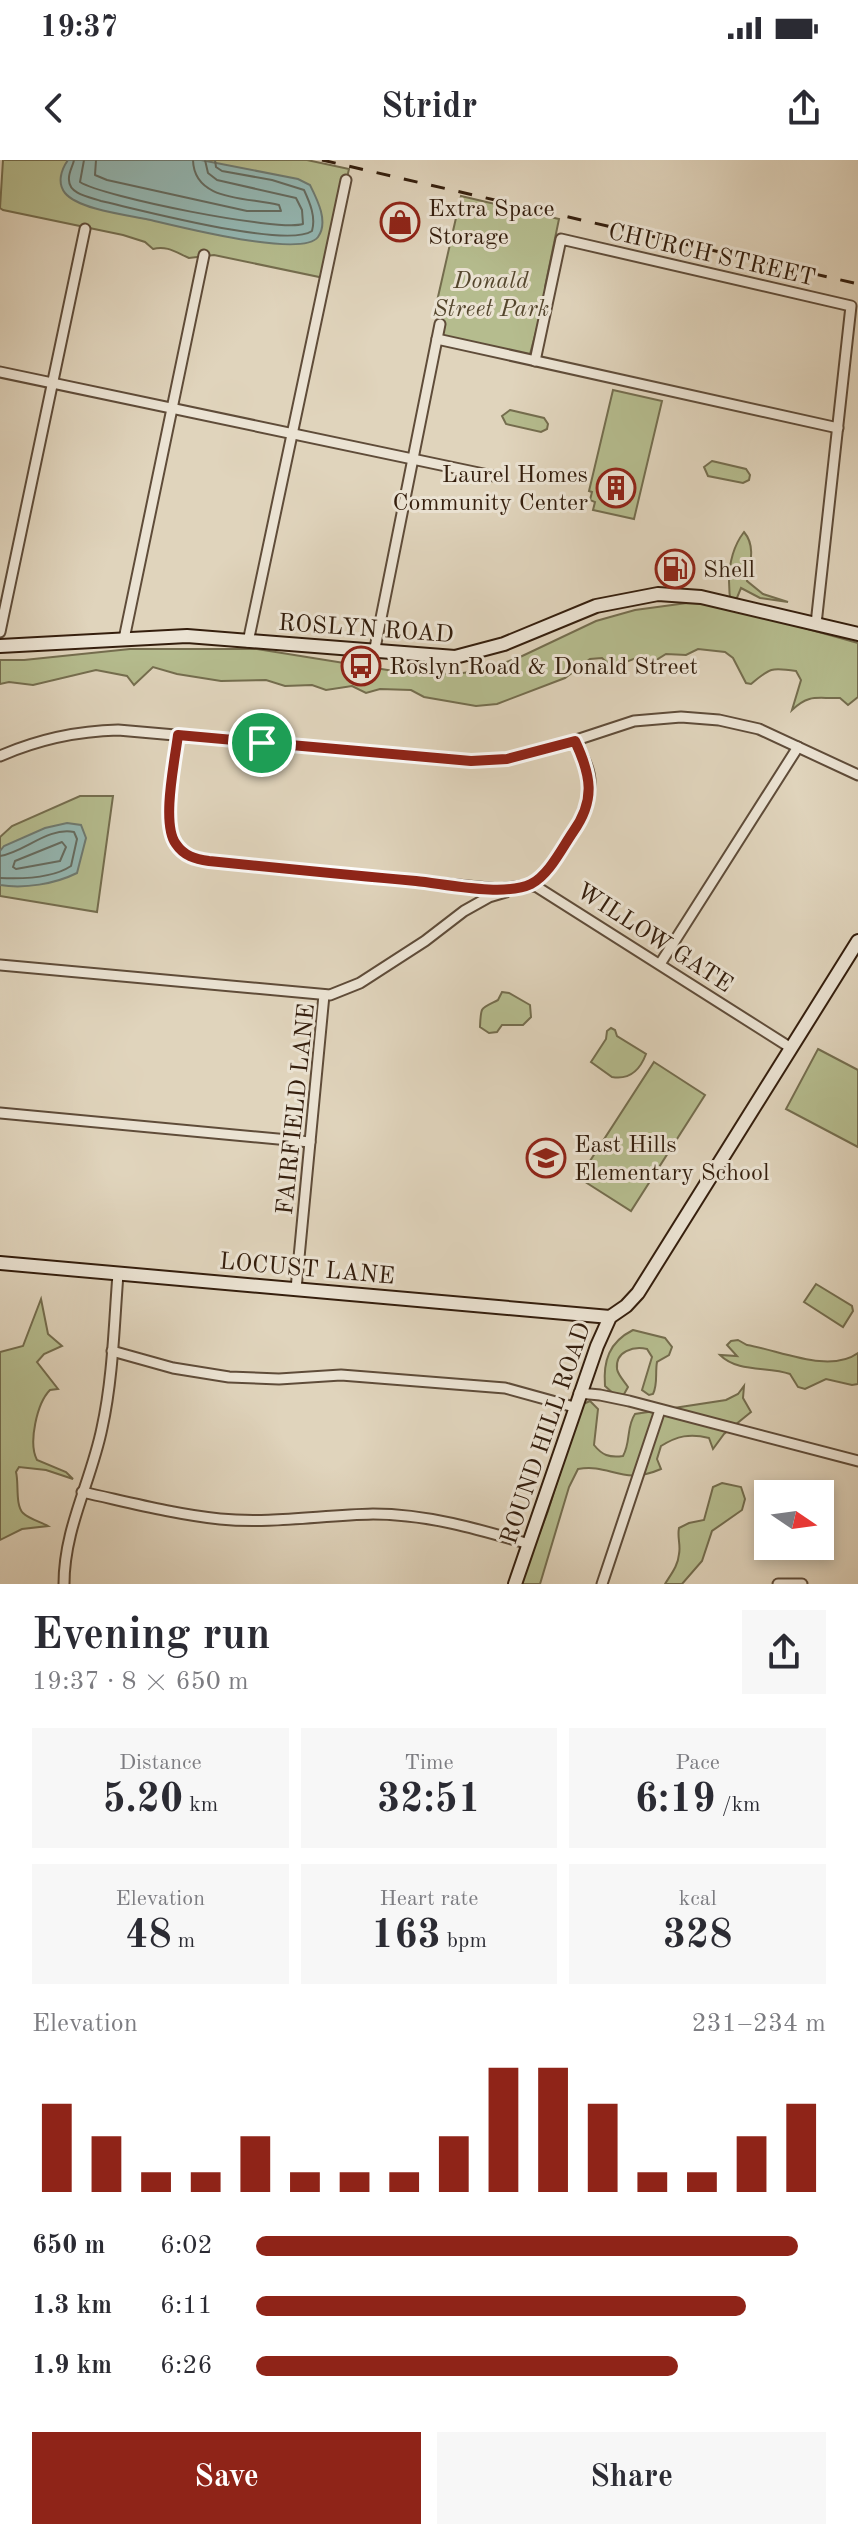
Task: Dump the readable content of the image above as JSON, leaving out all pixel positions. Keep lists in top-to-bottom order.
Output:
{
  "streets": {
    "street": [
      "CHURCH STREET",
      "ROSLYN ROAD",
      "WILLOW GATE",
      "FAIRFIELD LANE",
      "LOCUST LANE",
      "ROUND HILL ROAD"
    ]
  },
  "crossings": [
    ["CHURCH STREET", "ROSLYN ROAD"],
    ["WILLOW GATE", "FAIRFIELD LANE"],
    ["WILLOW GATE", "ROUND HILL ROAD"],
    ["FAIRFIELD LANE", "LOCUST LANE"],
    ["LOCUST LANE", "ROUND HILL ROAD"]
  ],
  "parks": ["Donald Street Park"],
  "places": {
    "shop": ["Extra Space Storage"],
    "building": ["Laurel Homes Community Center"],
    "fuel station": ["Shell"],
    "bus stop": ["Roslyn Road & Donald Street"],
    "school or university": ["East Hills Elementary School"]
  },
  "north": "right",
  "page": {
    "status": "19:37",
    "header": "Stridr",
    "heading": ["Evening run", "19:37 · 8 × 650 m"],
    "stats": [
      ["Distance", "5.20 km"],
      ["Time", "32:51"],
      ["Pace", "6:19 /km"],
      ["Elevation", "48 m"],
      ["Heart rate", "163 bpm"],
      ["kcal", "328"]
    ],
    "chart": ["Elevation", "231–234 m"],
    "list": [
      {
        "name": "650 m",
        "note": "6:02"
      },
      {
        "name": "1.3 km",
        "note": "6:11"
      },
      {
        "name": "1.9 km",
        "note": "6:26"
      }
    ],
    "buttons": ["Save", "Share"]
  }
}
